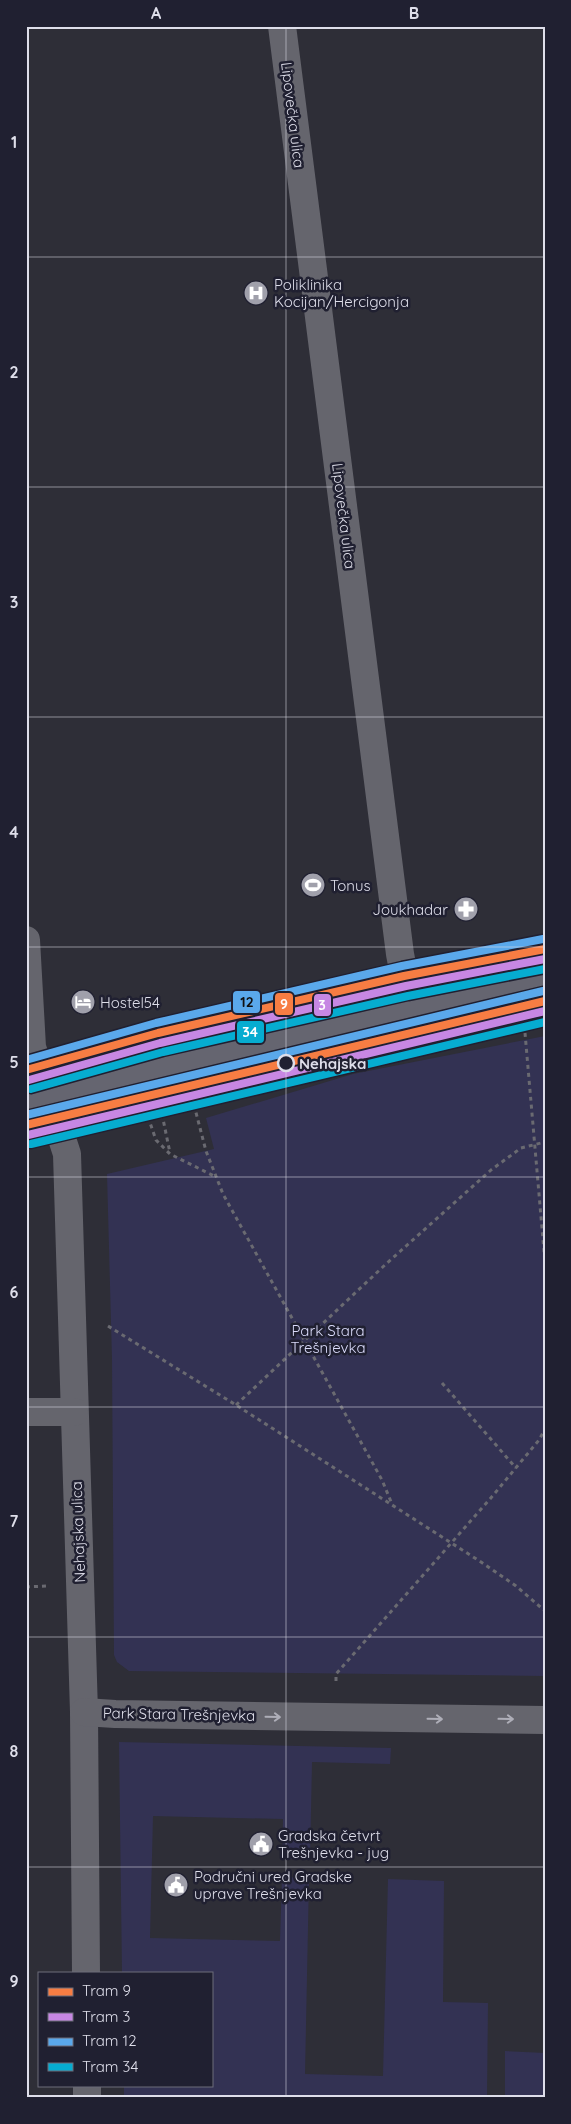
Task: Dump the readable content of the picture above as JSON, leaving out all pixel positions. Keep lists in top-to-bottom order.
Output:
{
  "streets": {
    "street": ["Lipovečka ulica", "Nehajska ulica", "Park Stara Trešnjevka"]
  },
  "crossings": [
    ["Nehajska ulica", "Park Stara Trešnjevka"]
  ],
  "one_way": ["Park Stara Trešnjevka"],
  "parks": ["Park Stara Trešnjevka"],
  "places": {
    "hospital": ["Poliklinika Kocijan/Hercigonja"],
    "sports": ["Tonus"],
    "pharmacy": ["Joukhadar"],
    "hotel": ["Hostel54"],
    "other": ["Nehajska"],
    "public building": ["Gradska četvrt Trešnjevka - jug", "Područni ured Gradske uprave Trešnjevka"]
  },
  "lines": [
    "tram line 12",
    "tram line 9",
    "tram line 3",
    "tram line 34"
  ],
  "legend": [
    "Tram 9",
    "Tram 3",
    "Tram 12",
    "Tram 34"
  ],
  "grid": {
    "columns": ["A", "B"],
    "rows": [
      "1",
      "2",
      "3",
      "4",
      "5",
      "6",
      "7",
      "8",
      "9"
    ]
  }
}
